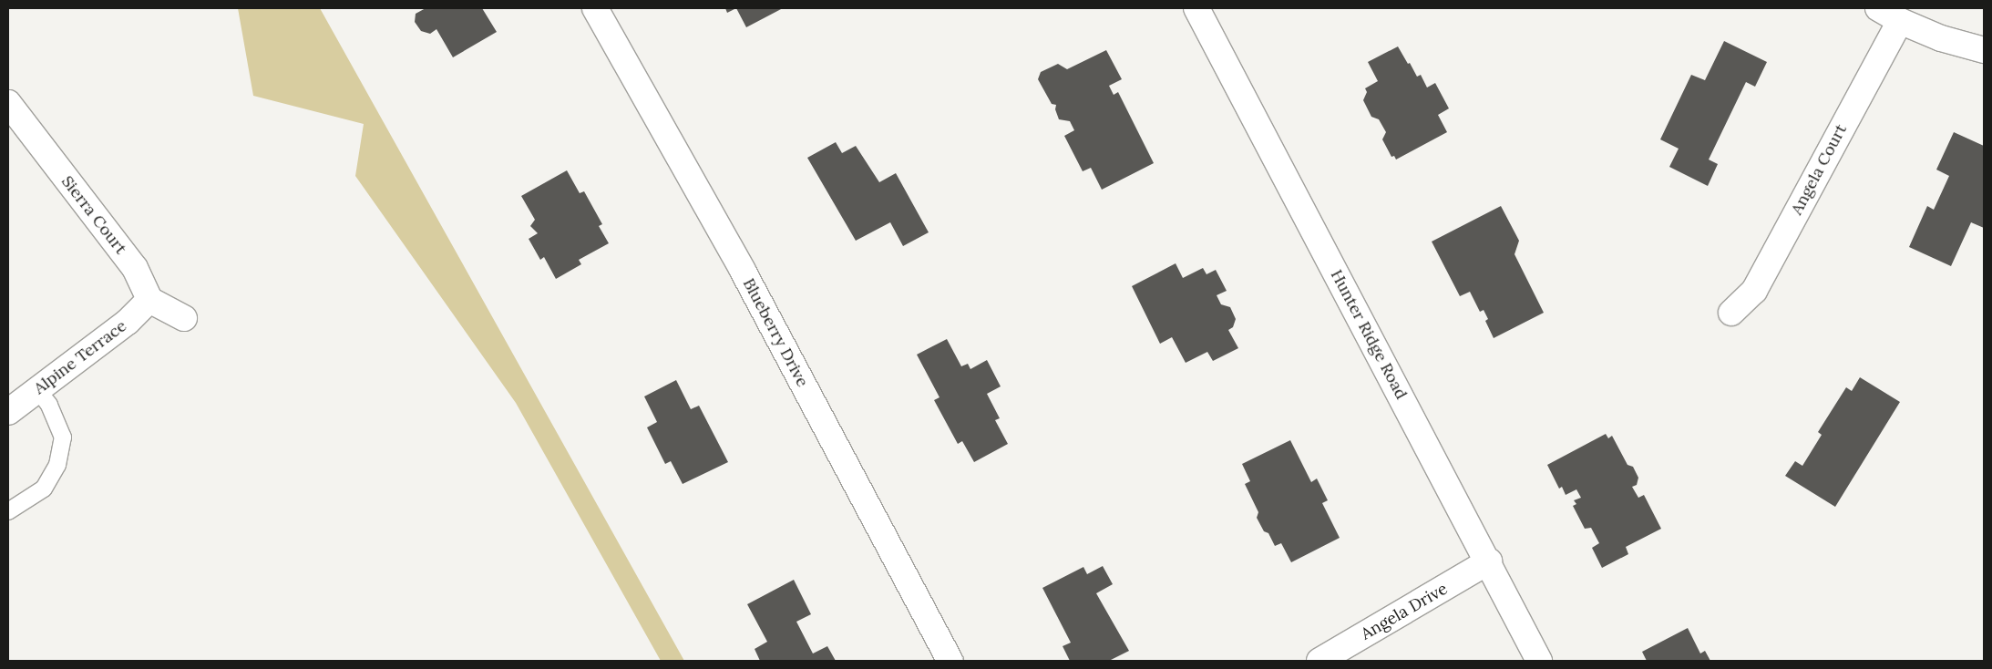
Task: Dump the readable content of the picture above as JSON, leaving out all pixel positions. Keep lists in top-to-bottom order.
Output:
{
  "streets": {
    "street": [
      "Angela Court",
      "Sierra Court",
      "Blueberry Drive",
      "Hunter Ridge Road",
      "Alpine Terrace",
      "Angela Drive"
    ]
  },
  "crossings": [
    ["Sierra Court", "Alpine Terrace"],
    ["Hunter Ridge Road", "Angela Drive"]
  ]
}
